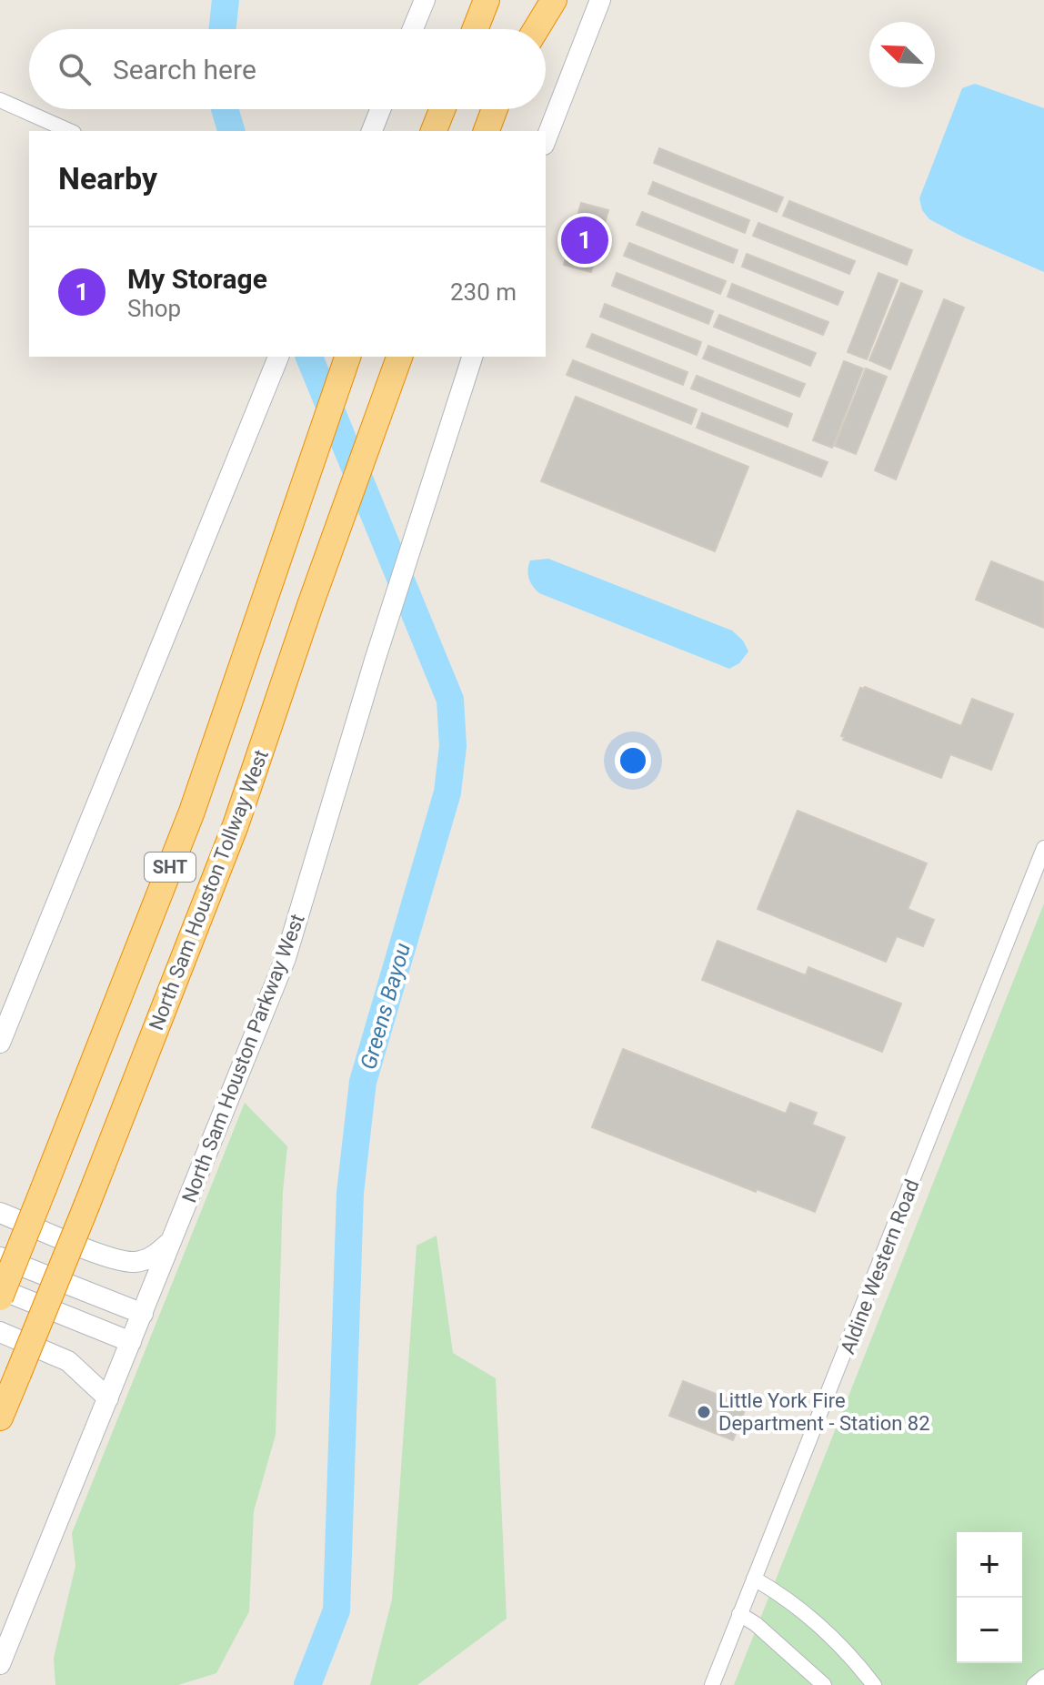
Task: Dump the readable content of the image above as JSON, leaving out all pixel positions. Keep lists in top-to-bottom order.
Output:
{
  "streets": {
    "highway": ["SHT", "North Sam Houston Tollway West"],
    "main road": ["North Sam Houston Parkway West"],
    "street": ["Aldine Western Road"]
  },
  "water": ["Greens Bayou"],
  "places": ["Little York Fire Department - Station 82"],
  "north": "top left",
  "page": {
    "search": "Search here",
    "heading": "Nearby",
    "pins": "1",
    "list": [
      {
        "mark": "1",
        "name": "My Storage",
        "note": "Shop",
        "value": "230 m"
      }
    ],
    "map_buttons": ["+", "−"]
  }
}
